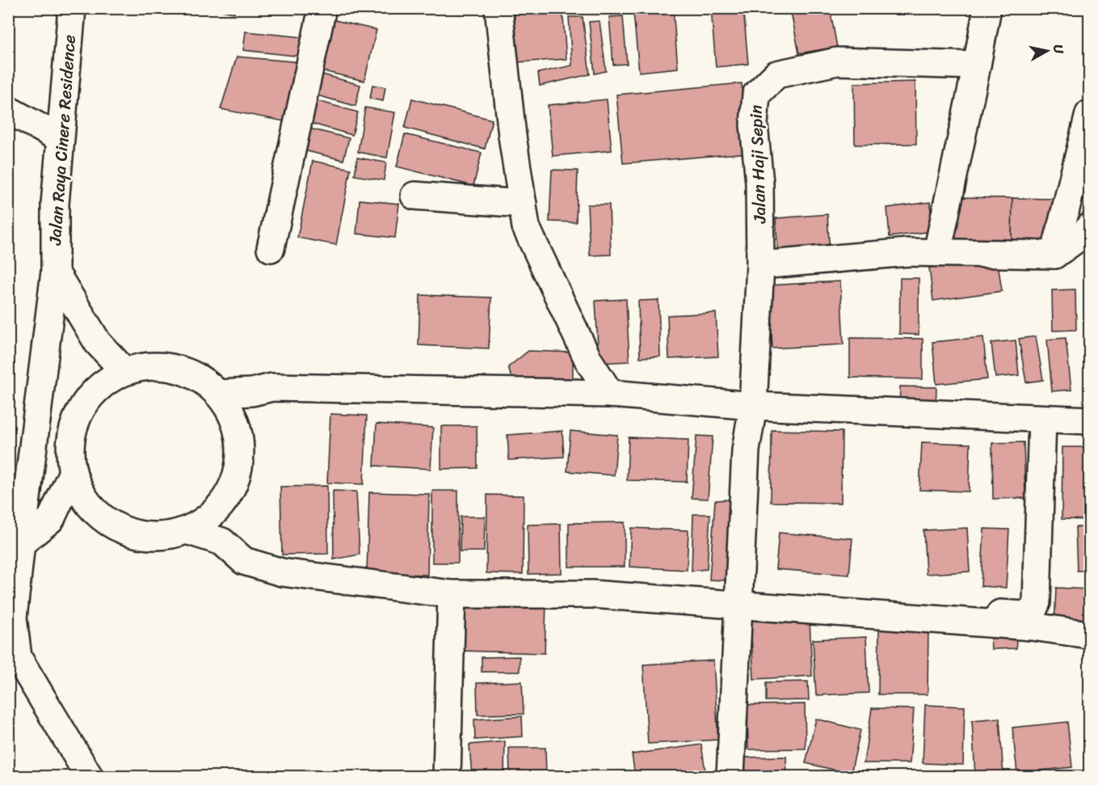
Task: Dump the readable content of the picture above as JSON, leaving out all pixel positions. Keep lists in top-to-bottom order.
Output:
{
  "streets": {
    "street": ["Jalan Raya Cinere Residence", "Jalan Haji Sepin"]
  },
  "north": "right"
}
